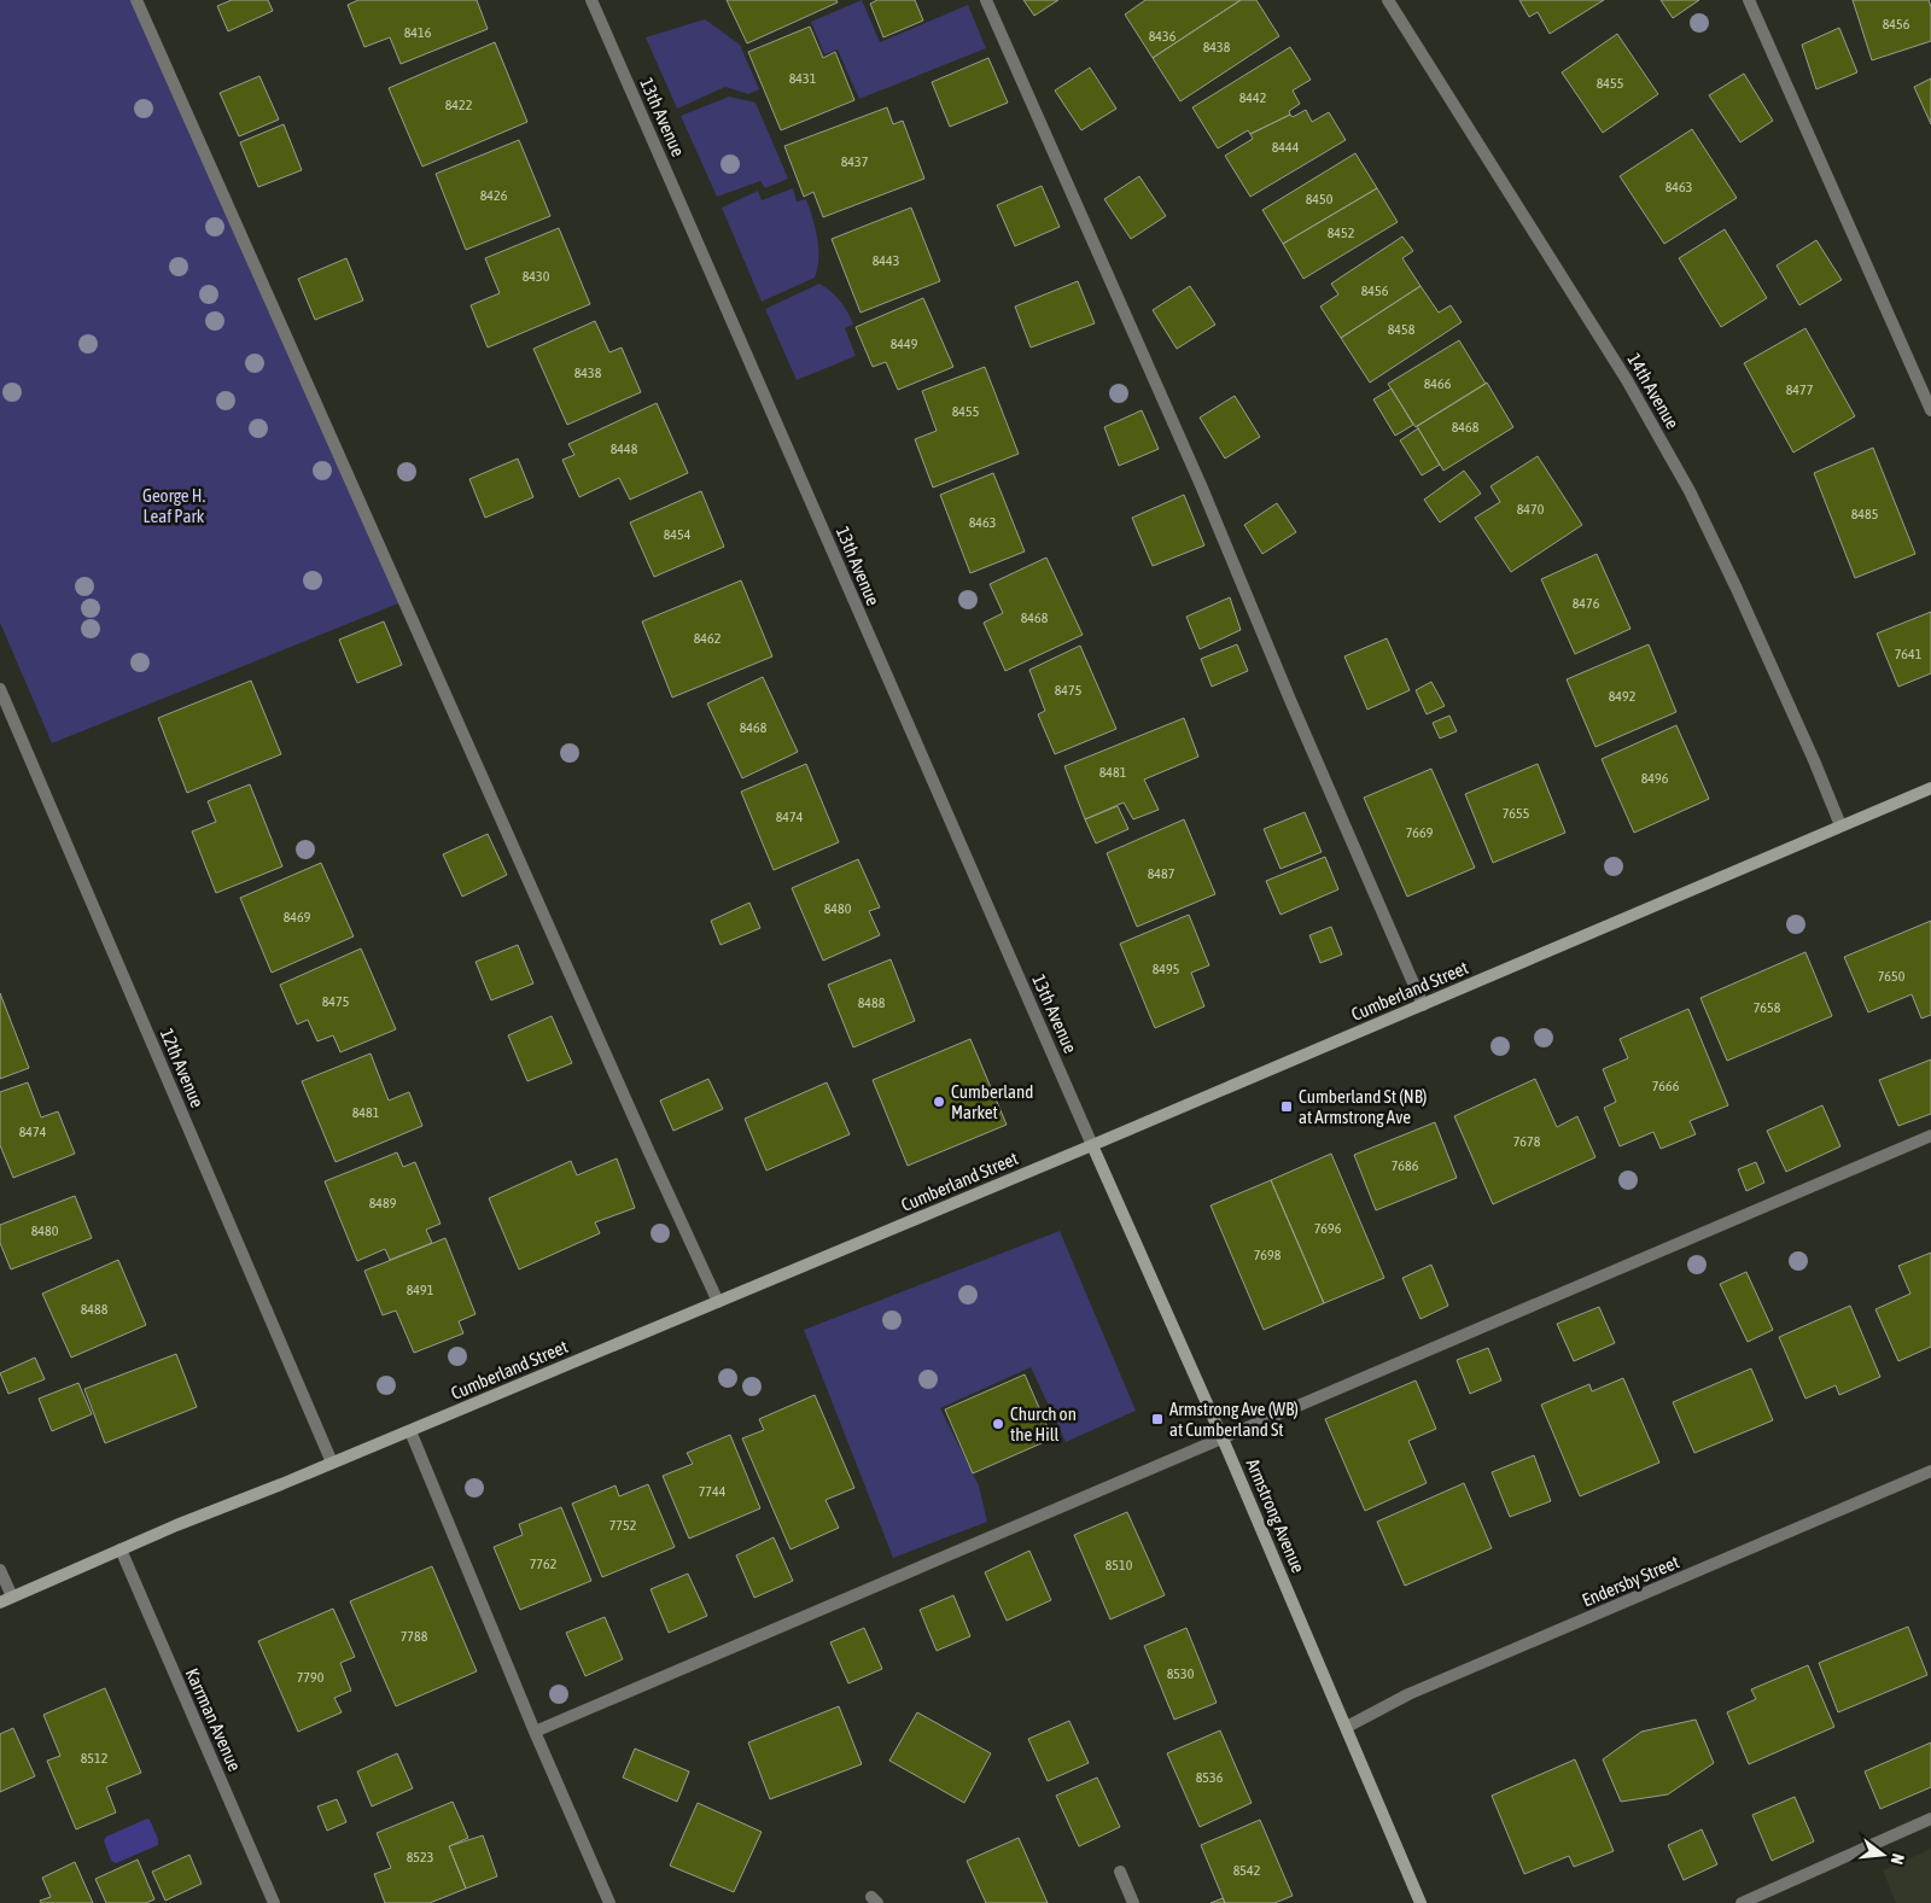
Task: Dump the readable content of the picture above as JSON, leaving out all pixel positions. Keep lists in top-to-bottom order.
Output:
{
  "streets": {
    "street": [
      "13th Avenue",
      "14th Avenue",
      "Cumberland Street",
      "12th Avenue",
      "Armstrong Avenue",
      "Endersby Street",
      "Karrman Avenue"
    ]
  },
  "crossings": [
    ["13th Avenue", "Cumberland Street"],
    ["13th Avenue", "Armstrong Avenue"],
    ["14th Avenue", "Cumberland Street"],
    ["Cumberland Street", "12th Avenue"],
    ["Cumberland Street", "Armstrong Avenue"],
    ["Cumberland Street", "Karrman Avenue"],
    ["Armstrong Avenue", "Endersby Street"]
  ],
  "parks": ["George H. Leaf Park"],
  "places": {
    "other": ["Cumberland Market", "Church on the Hill"],
    "transit": ["Cumberland St (NB) at Armstrong Ave", "Armstrong Ave (WB) at Cumberland St"]
  },
  "house_numbers": [
    "8456",
    "8416",
    "8436",
    "8438",
    "8431",
    "8455",
    "8442",
    "8422",
    "8444",
    "8437",
    "8463",
    "8426",
    "8450",
    "8452",
    "8443",
    "8430",
    "8456",
    "8458",
    "8449",
    "8438",
    "8466",
    "8477",
    "8455",
    "8468",
    "8448",
    "8470",
    "8485",
    "8463",
    "8454",
    "8476",
    "8468",
    "8462",
    "7641",
    "8475",
    "8492",
    "8468",
    "8481",
    "8496",
    "7655",
    "8474",
    "7669",
    "8487",
    "8480",
    "8469",
    "8495",
    "7650",
    "8475",
    "8488",
    "7658",
    "7666",
    "8481",
    "8474",
    "7678",
    "7686",
    "8489",
    "7696",
    "8480",
    "7698",
    "8491",
    "8488",
    "7744",
    "7752",
    "7762",
    "8510",
    "7788",
    "8530",
    "7790",
    "8512",
    "8536",
    "8523",
    "8542"
  ],
  "north": "right"
}
